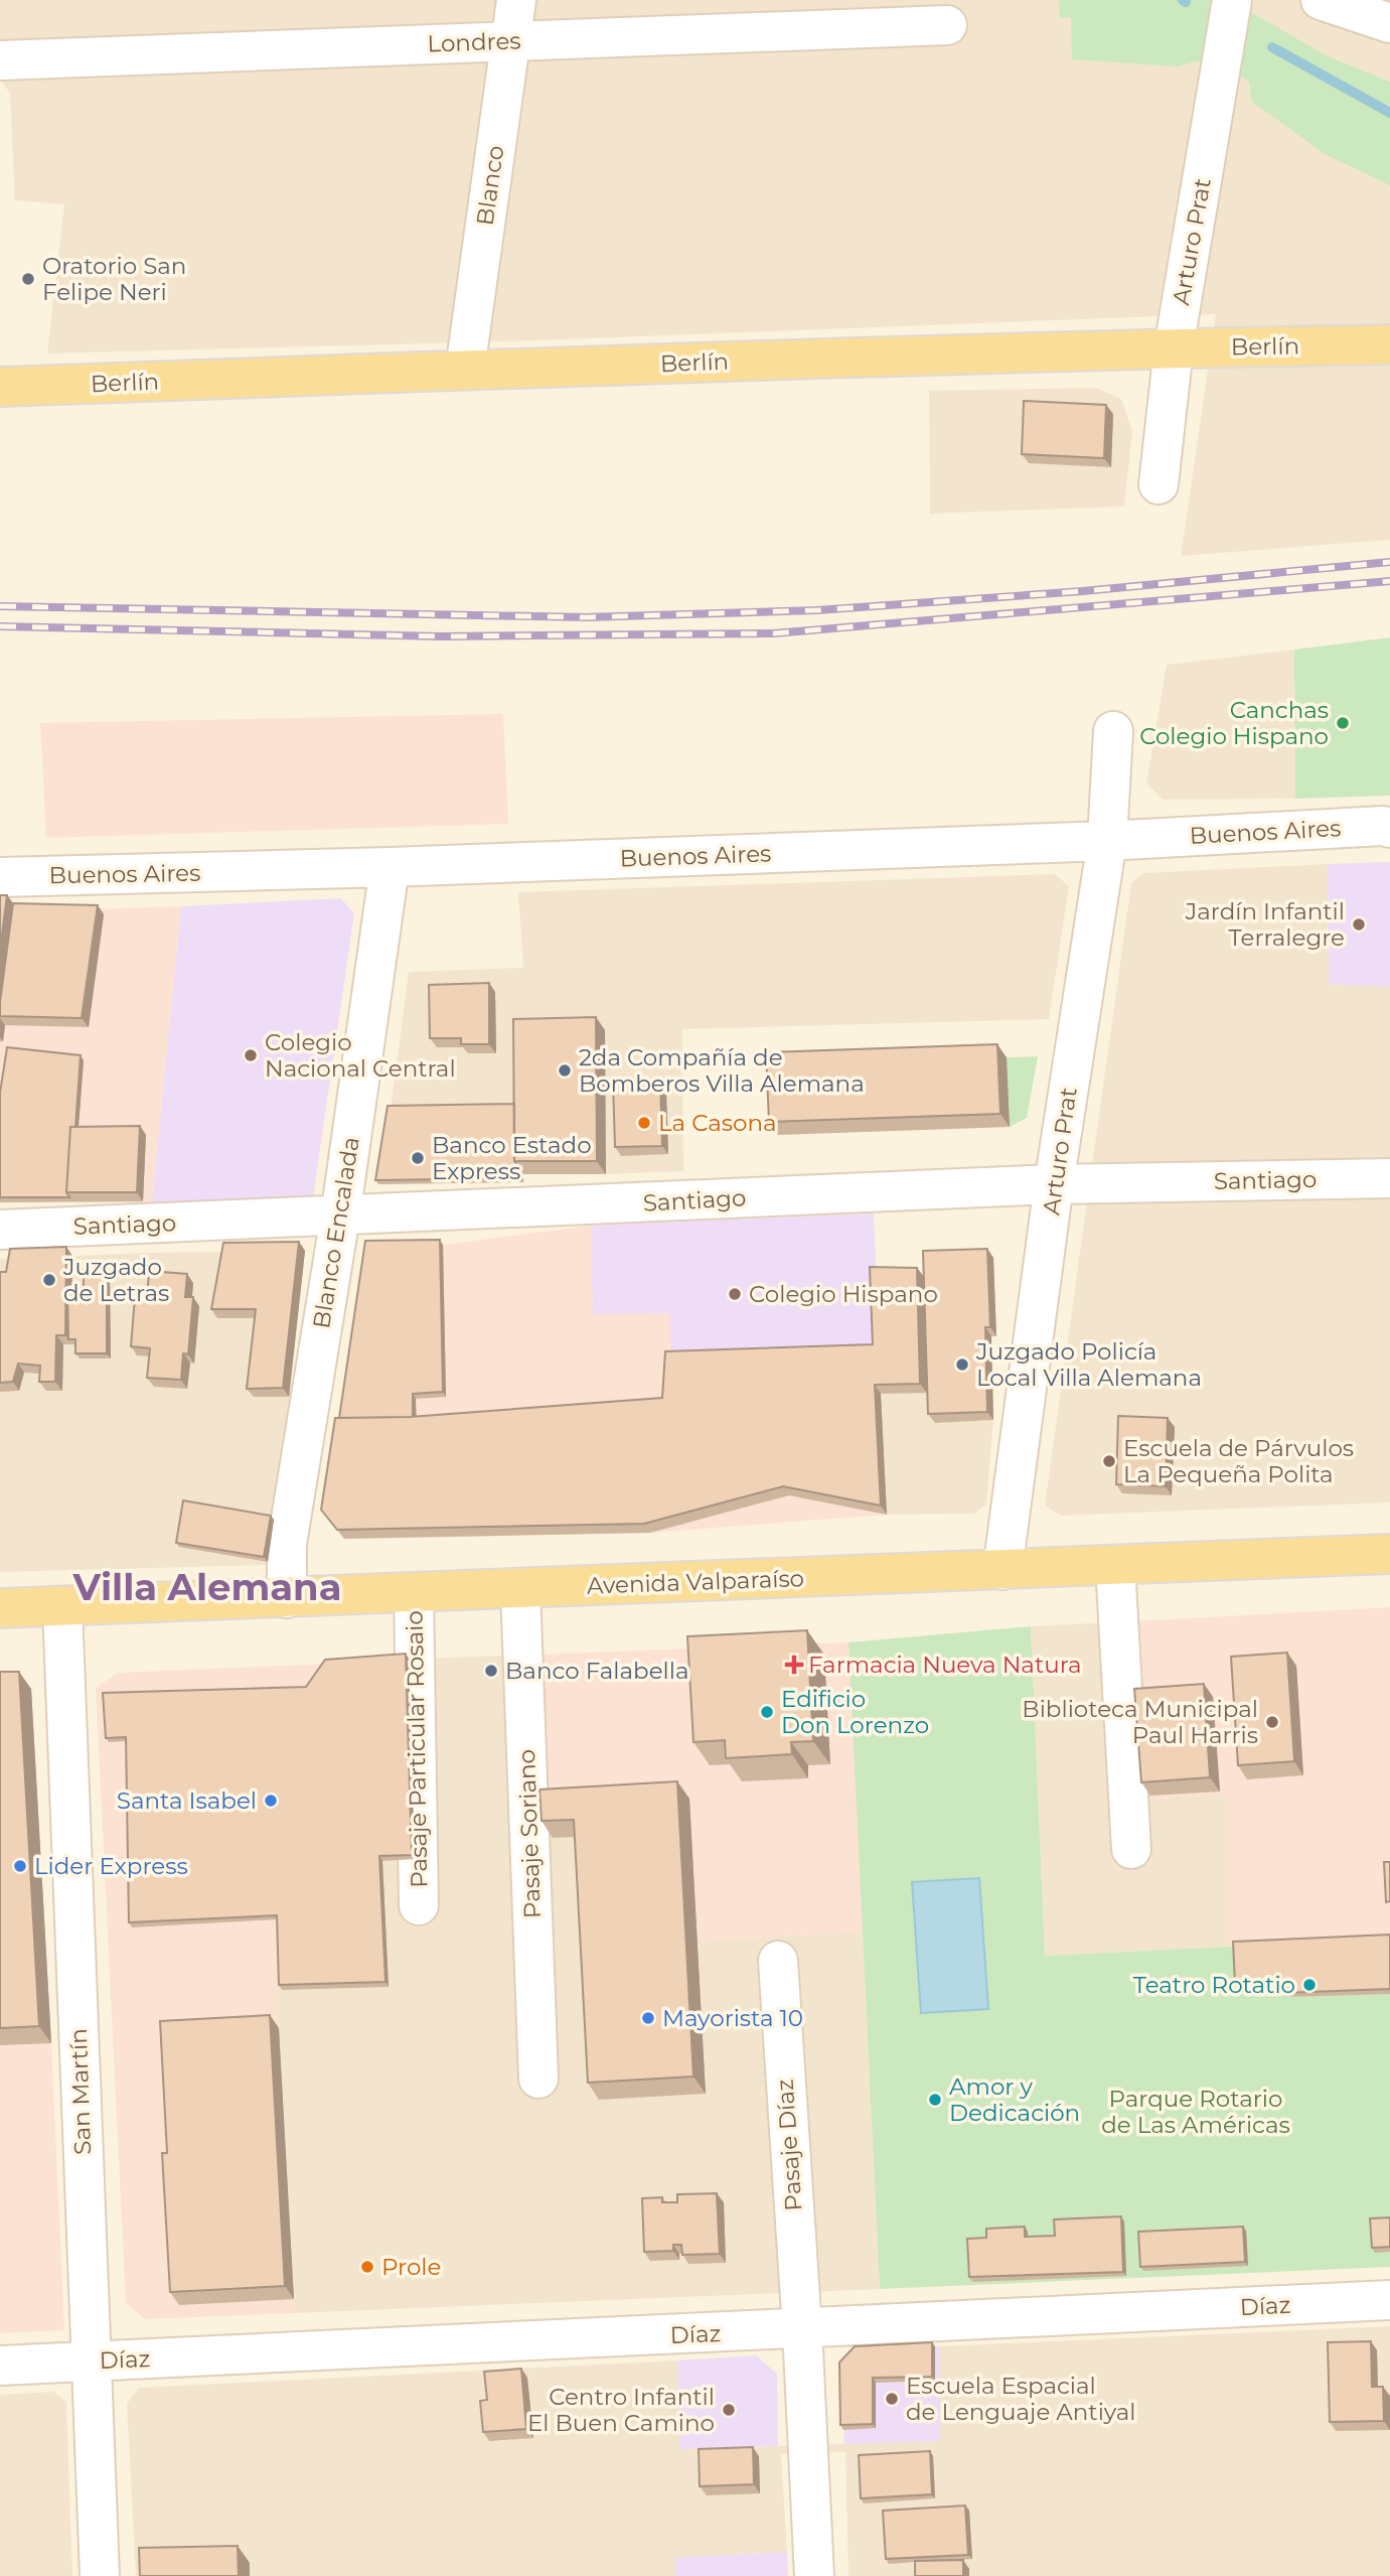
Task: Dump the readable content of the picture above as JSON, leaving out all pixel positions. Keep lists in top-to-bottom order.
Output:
{
  "streets": {
    "main road": ["Berlín", "Avenida Valparaíso"],
    "street": [
      "Londres",
      "Blanco",
      "Arturo Prat",
      "Buenos Aires",
      "Santiago",
      "Blanco Encalada",
      "Pasaje Particular Rosaio",
      "Pasaje Soriano",
      "San Martín",
      "Pasaje Díaz",
      "Díaz"
    ]
  },
  "crossings": [
    ["Londres", "Blanco"],
    ["Blanco", "Berlín"],
    ["Arturo Prat", "Berlín"],
    ["Arturo Prat", "Buenos Aires"],
    ["Arturo Prat", "Santiago"],
    ["Arturo Prat", "Avenida Valparaíso"],
    ["Buenos Aires", "Blanco Encalada"],
    ["Santiago", "Blanco Encalada"],
    ["Blanco Encalada", "Avenida Valparaíso"],
    ["Avenida Valparaíso", "Pasaje Particular Rosaio"],
    ["Avenida Valparaíso", "Pasaje Soriano"],
    ["Avenida Valparaíso", "San Martín"],
    ["San Martín", "Díaz"],
    ["Pasaje Díaz", "Díaz"]
  ],
  "districts": ["Villa Alemana"],
  "parks": ["Parque Rotario de Las Américas"],
  "places": {
    "other": [
      "Oratorio San Felipe Neri",
      "Canchas Colegio Hispano",
      "Jardín Infantil Terralegre",
      "Colegio Nacional Central",
      "2da Compañía de Bomberos Villa Alemana",
      "La Casona",
      "Banco Estado Express",
      "Juzgado de Letras",
      "Colegio Hispano",
      "Juzgado Policía Local Villa Alemana",
      "Escuela de Párvulos La Pequeña Polita",
      "Banco Falabella",
      "Edificio Don Lorenzo",
      "Biblioteca Municipal Paul Harris",
      "Santa Isabel",
      "Lider Express",
      "Teatro Rotatio",
      "Mayorista 10",
      "Amor y Dedicación",
      "Prole",
      "Escuela Espacial de Lenguaje Antiyal",
      "Centro Infantil El Buen Camino"
    ],
    "health": ["Farmacia Nueva Natura"]
  }
}
